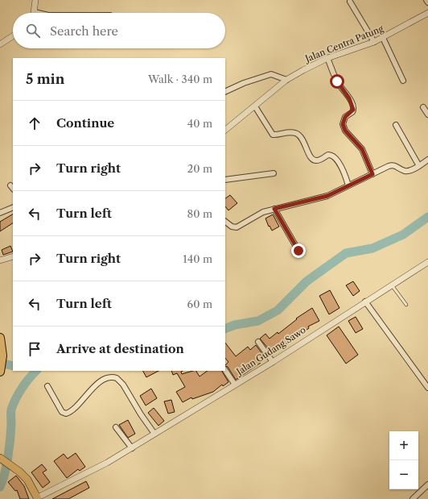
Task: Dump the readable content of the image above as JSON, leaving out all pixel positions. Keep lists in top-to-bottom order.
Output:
{
  "streets": {
    "street": ["Jalan Centra Patung", "Jalan Gudang Sawo"]
  },
  "page": {
    "search": "Search here",
    "heading": ["5 min", "Walk · 340 m"],
    "list": [
      ["Continue", "40 m"],
      ["Turn right", "20 m"],
      ["Turn left", "80 m"],
      ["Turn right", "140 m"],
      ["Turn left", "60 m"],
      "Arrive at destination"
    ],
    "map_buttons": ["+", "−"]
  }
}
